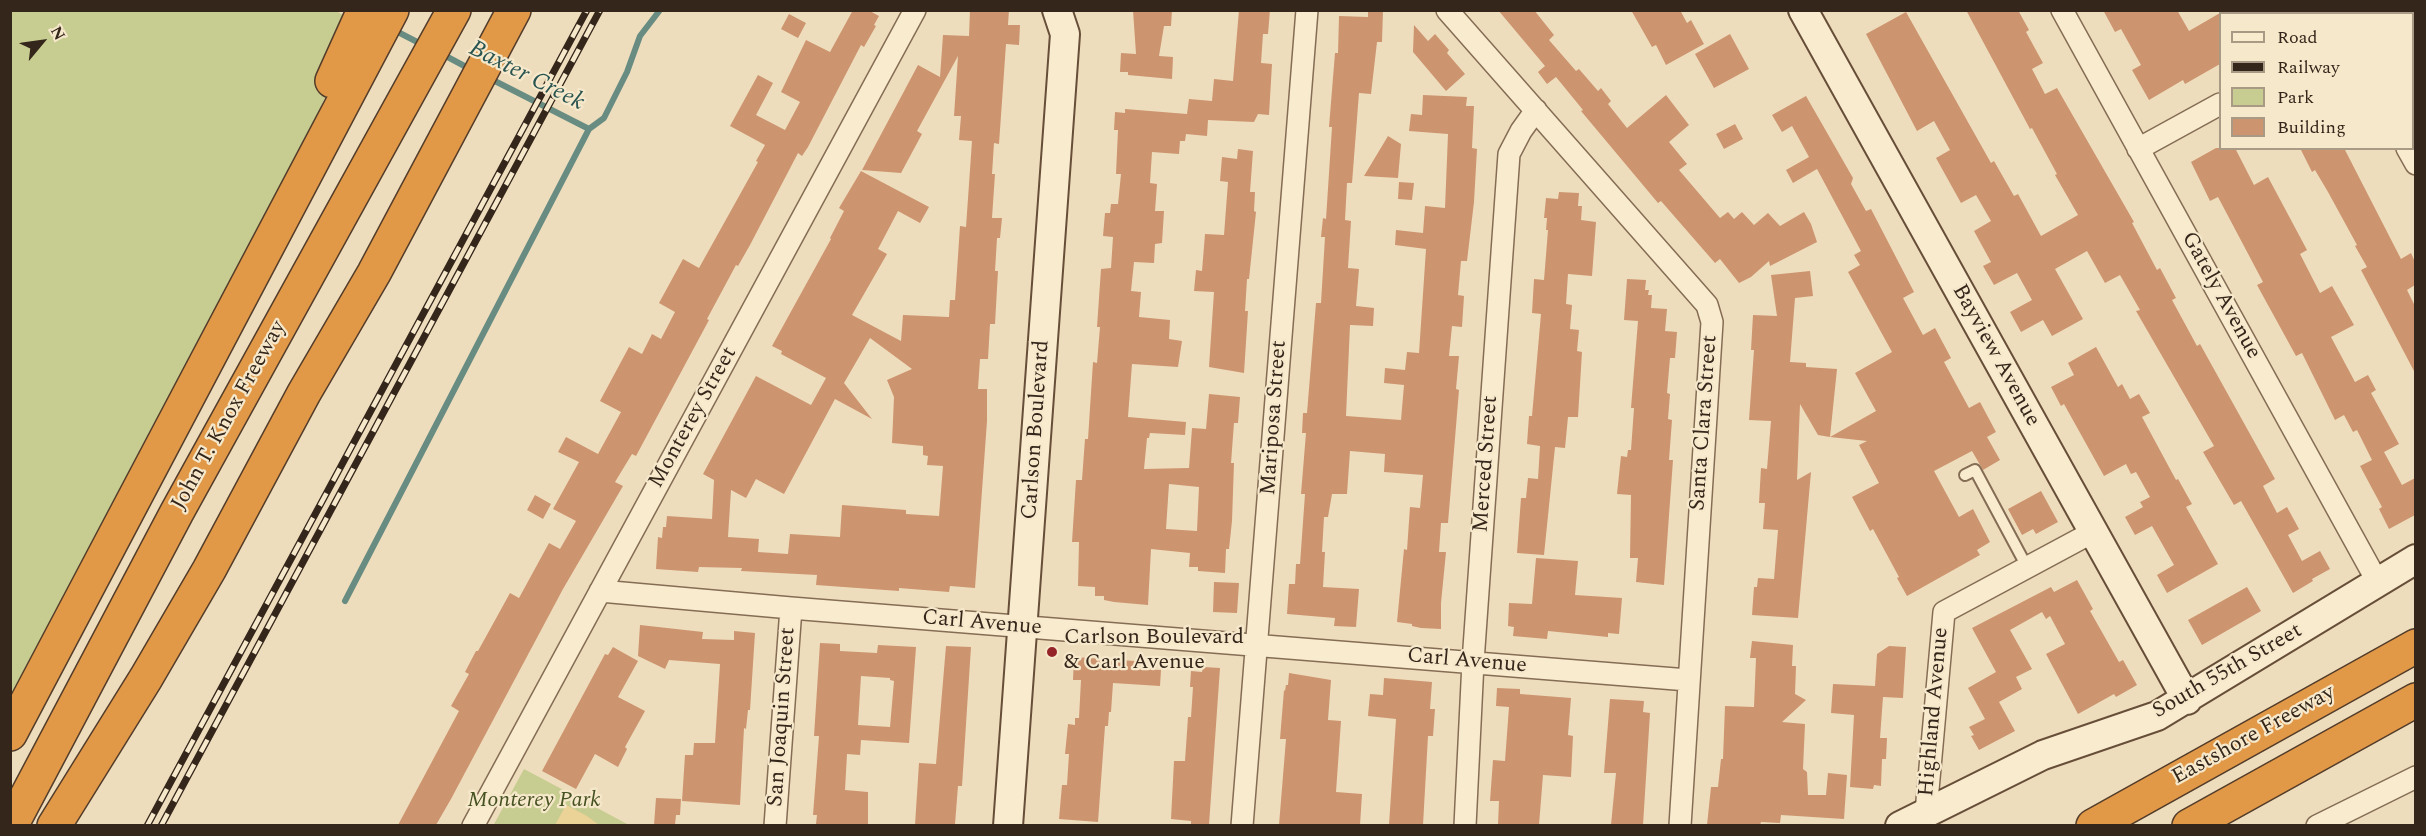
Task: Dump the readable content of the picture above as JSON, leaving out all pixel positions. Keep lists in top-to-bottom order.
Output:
{
  "streets": {
    "highway": ["John T. Knox Freeway", "Eastshore Freeway"],
    "street": [
      "Gately Avenue",
      "Bayview Avenue",
      "Monterey Street",
      "Mariposa Street",
      "Santa Clara Street",
      "Carlson Boulevard",
      "Merced Street",
      "Carl Avenue",
      "South 55th Street",
      "Highland Avenue",
      "San Joaquin Street"
    ]
  },
  "crossings": [
    ["Gately Avenue", "South 55th Street"],
    ["Bayview Avenue", "South 55th Street"],
    ["Monterey Street", "Carl Avenue"],
    ["Mariposa Street", "Carl Avenue"],
    ["Santa Clara Street", "Merced Street"],
    ["Santa Clara Street", "Carl Avenue"],
    ["Carlson Boulevard", "Carl Avenue"],
    ["Merced Street", "Carl Avenue"],
    ["Carl Avenue", "San Joaquin Street"],
    ["South 55th Street", "Highland Avenue"]
  ],
  "water": ["Baxter Creek"],
  "parks": ["Monterey Park"],
  "places": ["Carlson Boulevard & Carl Avenue"],
  "legend": [
    "Road",
    "Railway",
    "Park",
    "Building"
  ],
  "north": "top right"
}
